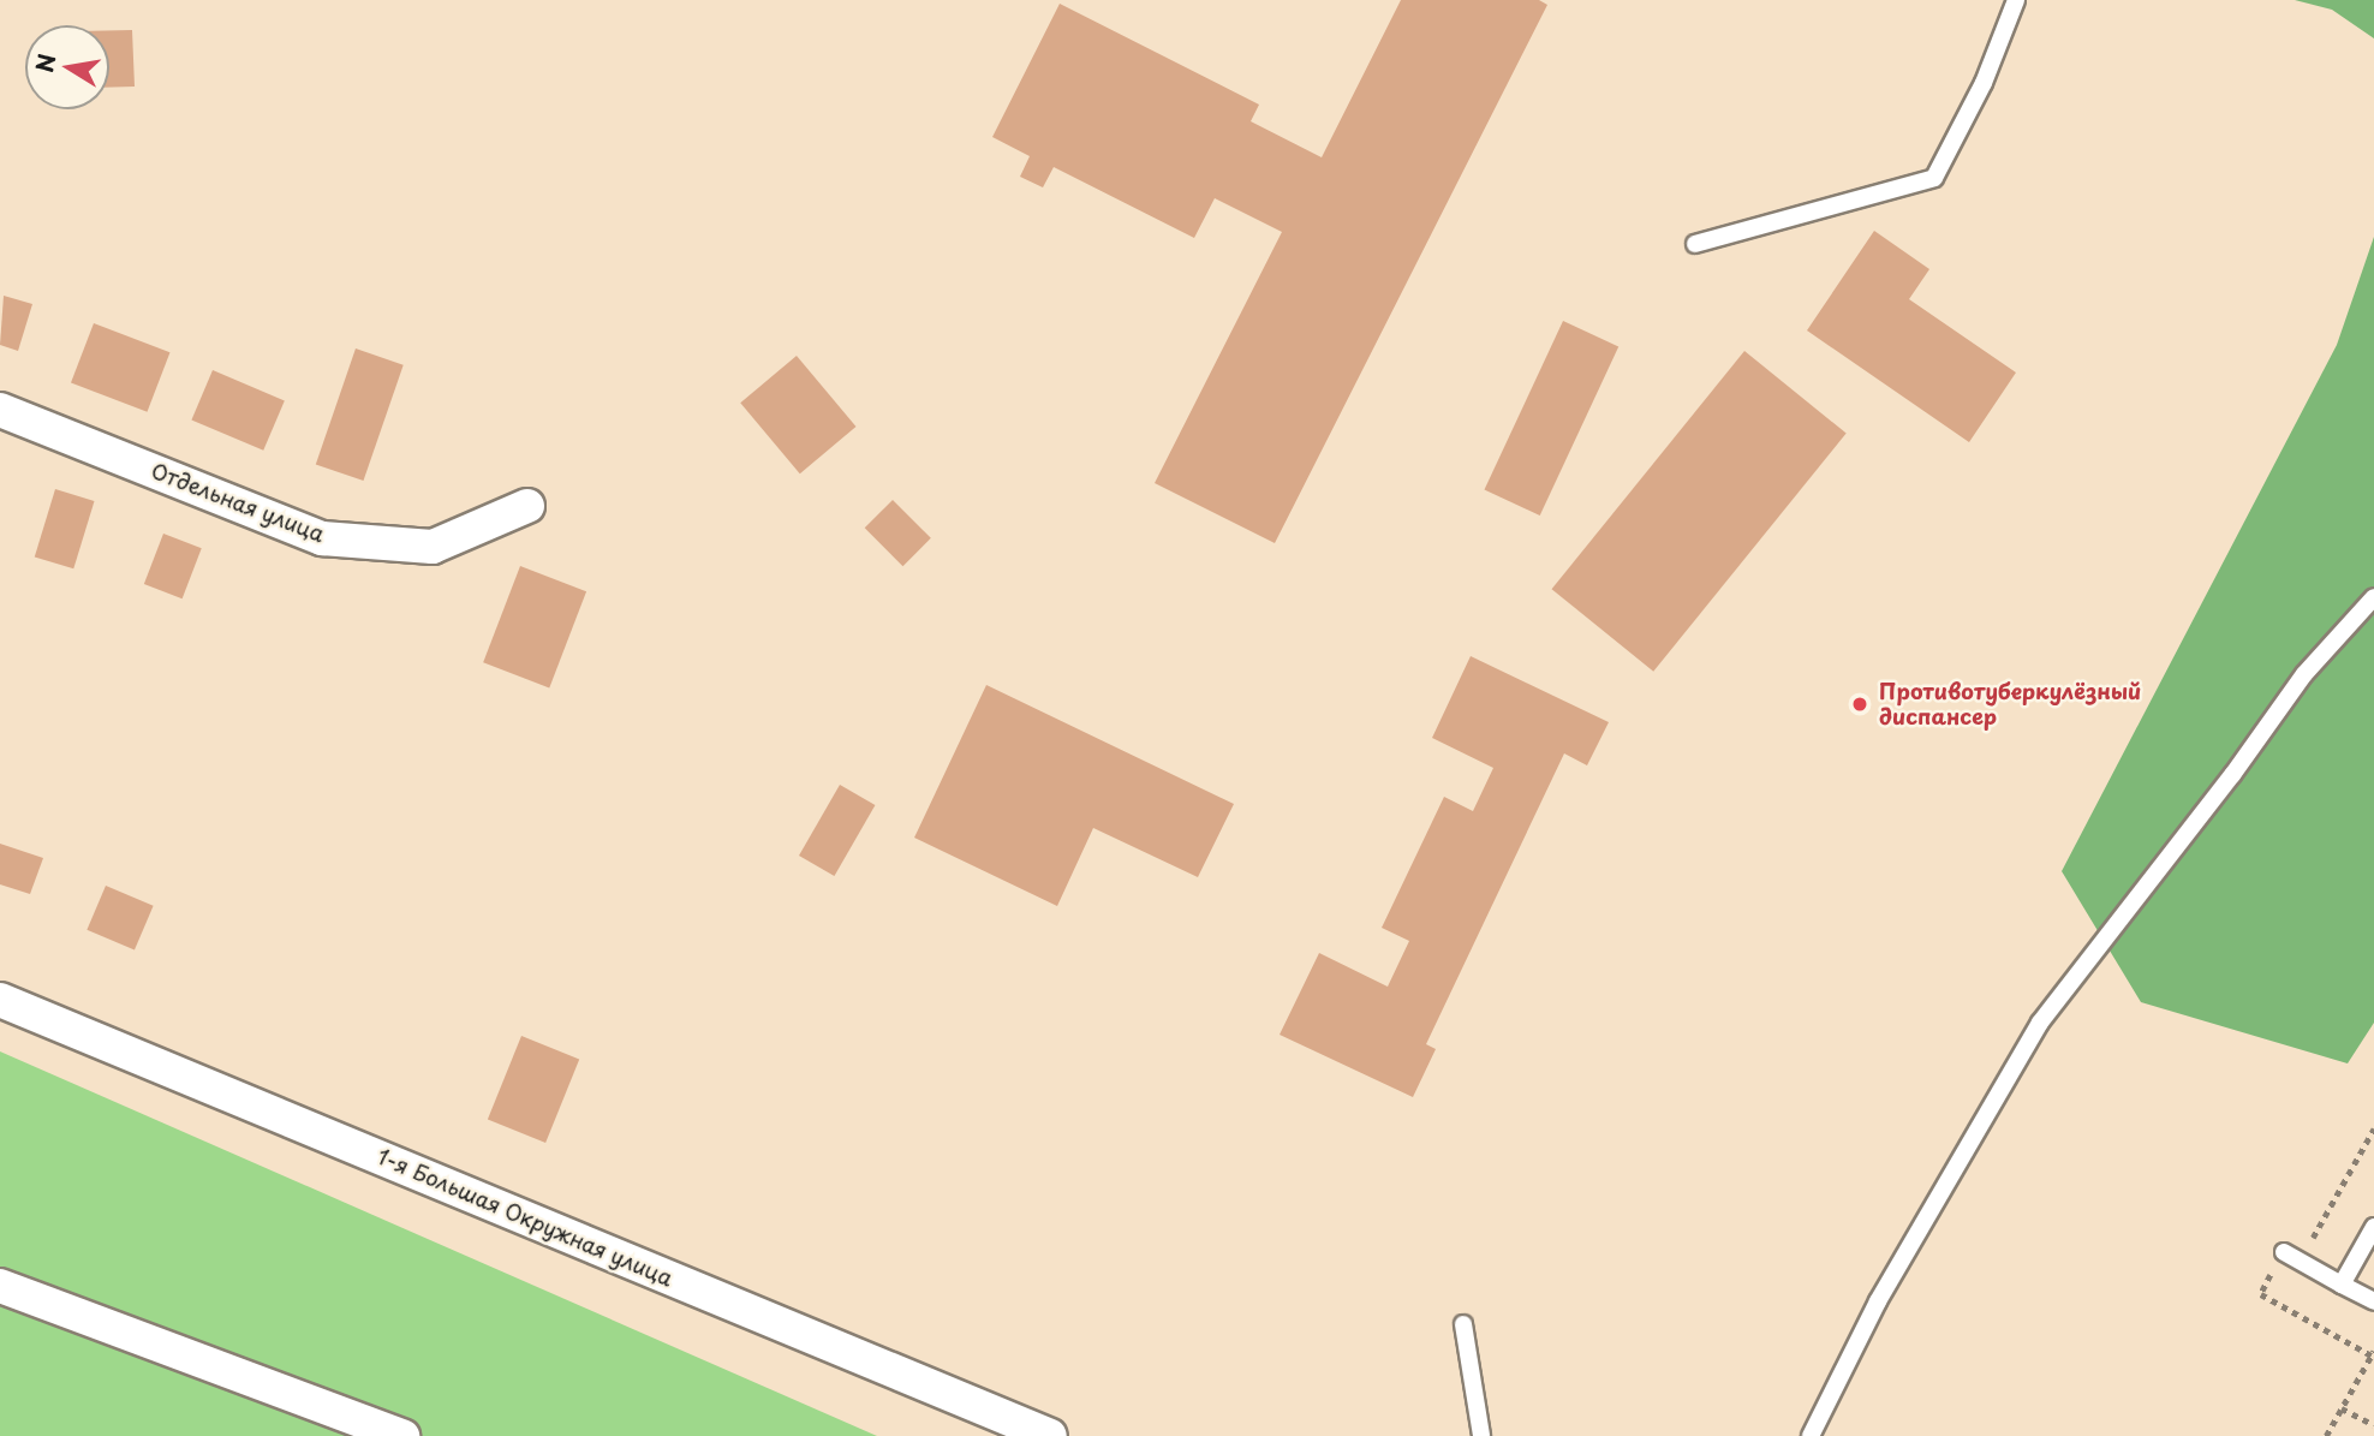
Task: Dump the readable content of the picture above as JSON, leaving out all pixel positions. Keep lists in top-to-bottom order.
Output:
{
  "streets": {
    "street": ["Отдельная улица", "1-я Большая Окружная улица"]
  },
  "places": ["Противотуберкулёзный диспансер"],
  "north": "left"
}
